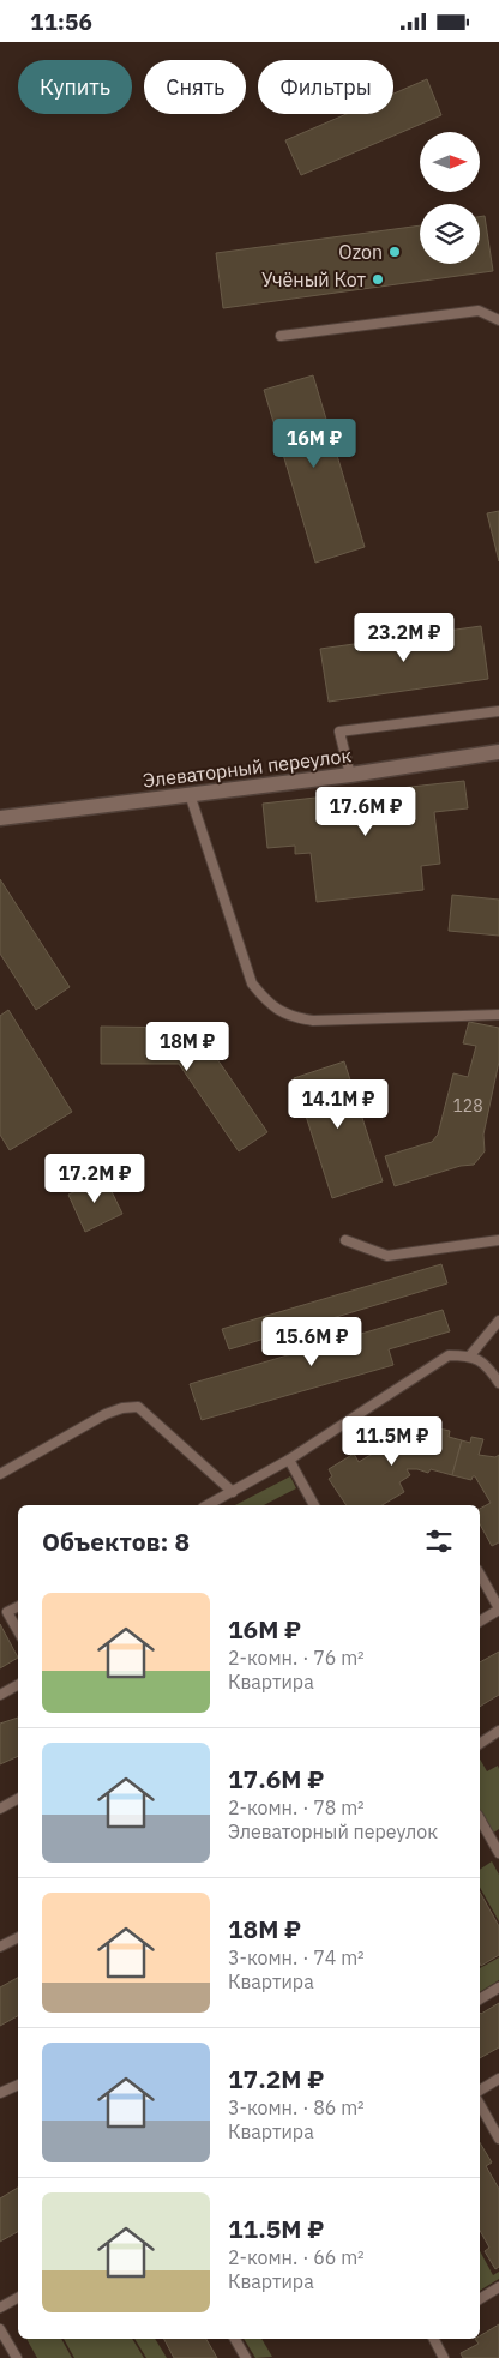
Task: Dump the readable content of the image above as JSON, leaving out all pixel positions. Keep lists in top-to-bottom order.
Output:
{
  "streets": {
    "street": ["Элеваторный переулок"]
  },
  "places": ["Ozon", "Учёный Кот"],
  "house_numbers": ["128"],
  "north": "right",
  "page": {
    "status": "11:56",
    "chip": ["Купить", "Снять", "Фильтры"],
    "price": [
      "16M ₽",
      "23.2M ₽",
      "17.6M ₽",
      "18M ₽",
      "14.1M ₽",
      "17.2M ₽",
      "15.6M ₽",
      "11.5M ₽"
    ],
    "heading": "Объектов: 8",
    "list": [
      {
        "name": "16M ₽",
        "note": "2-комн. · 76 m² · Квартира"
      },
      {
        "name": "17.6M ₽",
        "note": "2-комн. · 78 m² · Элеваторный переулок"
      },
      {
        "name": "18M ₽",
        "note": "3-комн. · 74 m² · Квартира"
      },
      {
        "name": "17.2M ₽",
        "note": "3-комн. · 86 m² · Квартира"
      },
      {
        "name": "11.5M ₽",
        "note": "2-комн. · 66 m² · Квартира"
      }
    ]
  }
}
